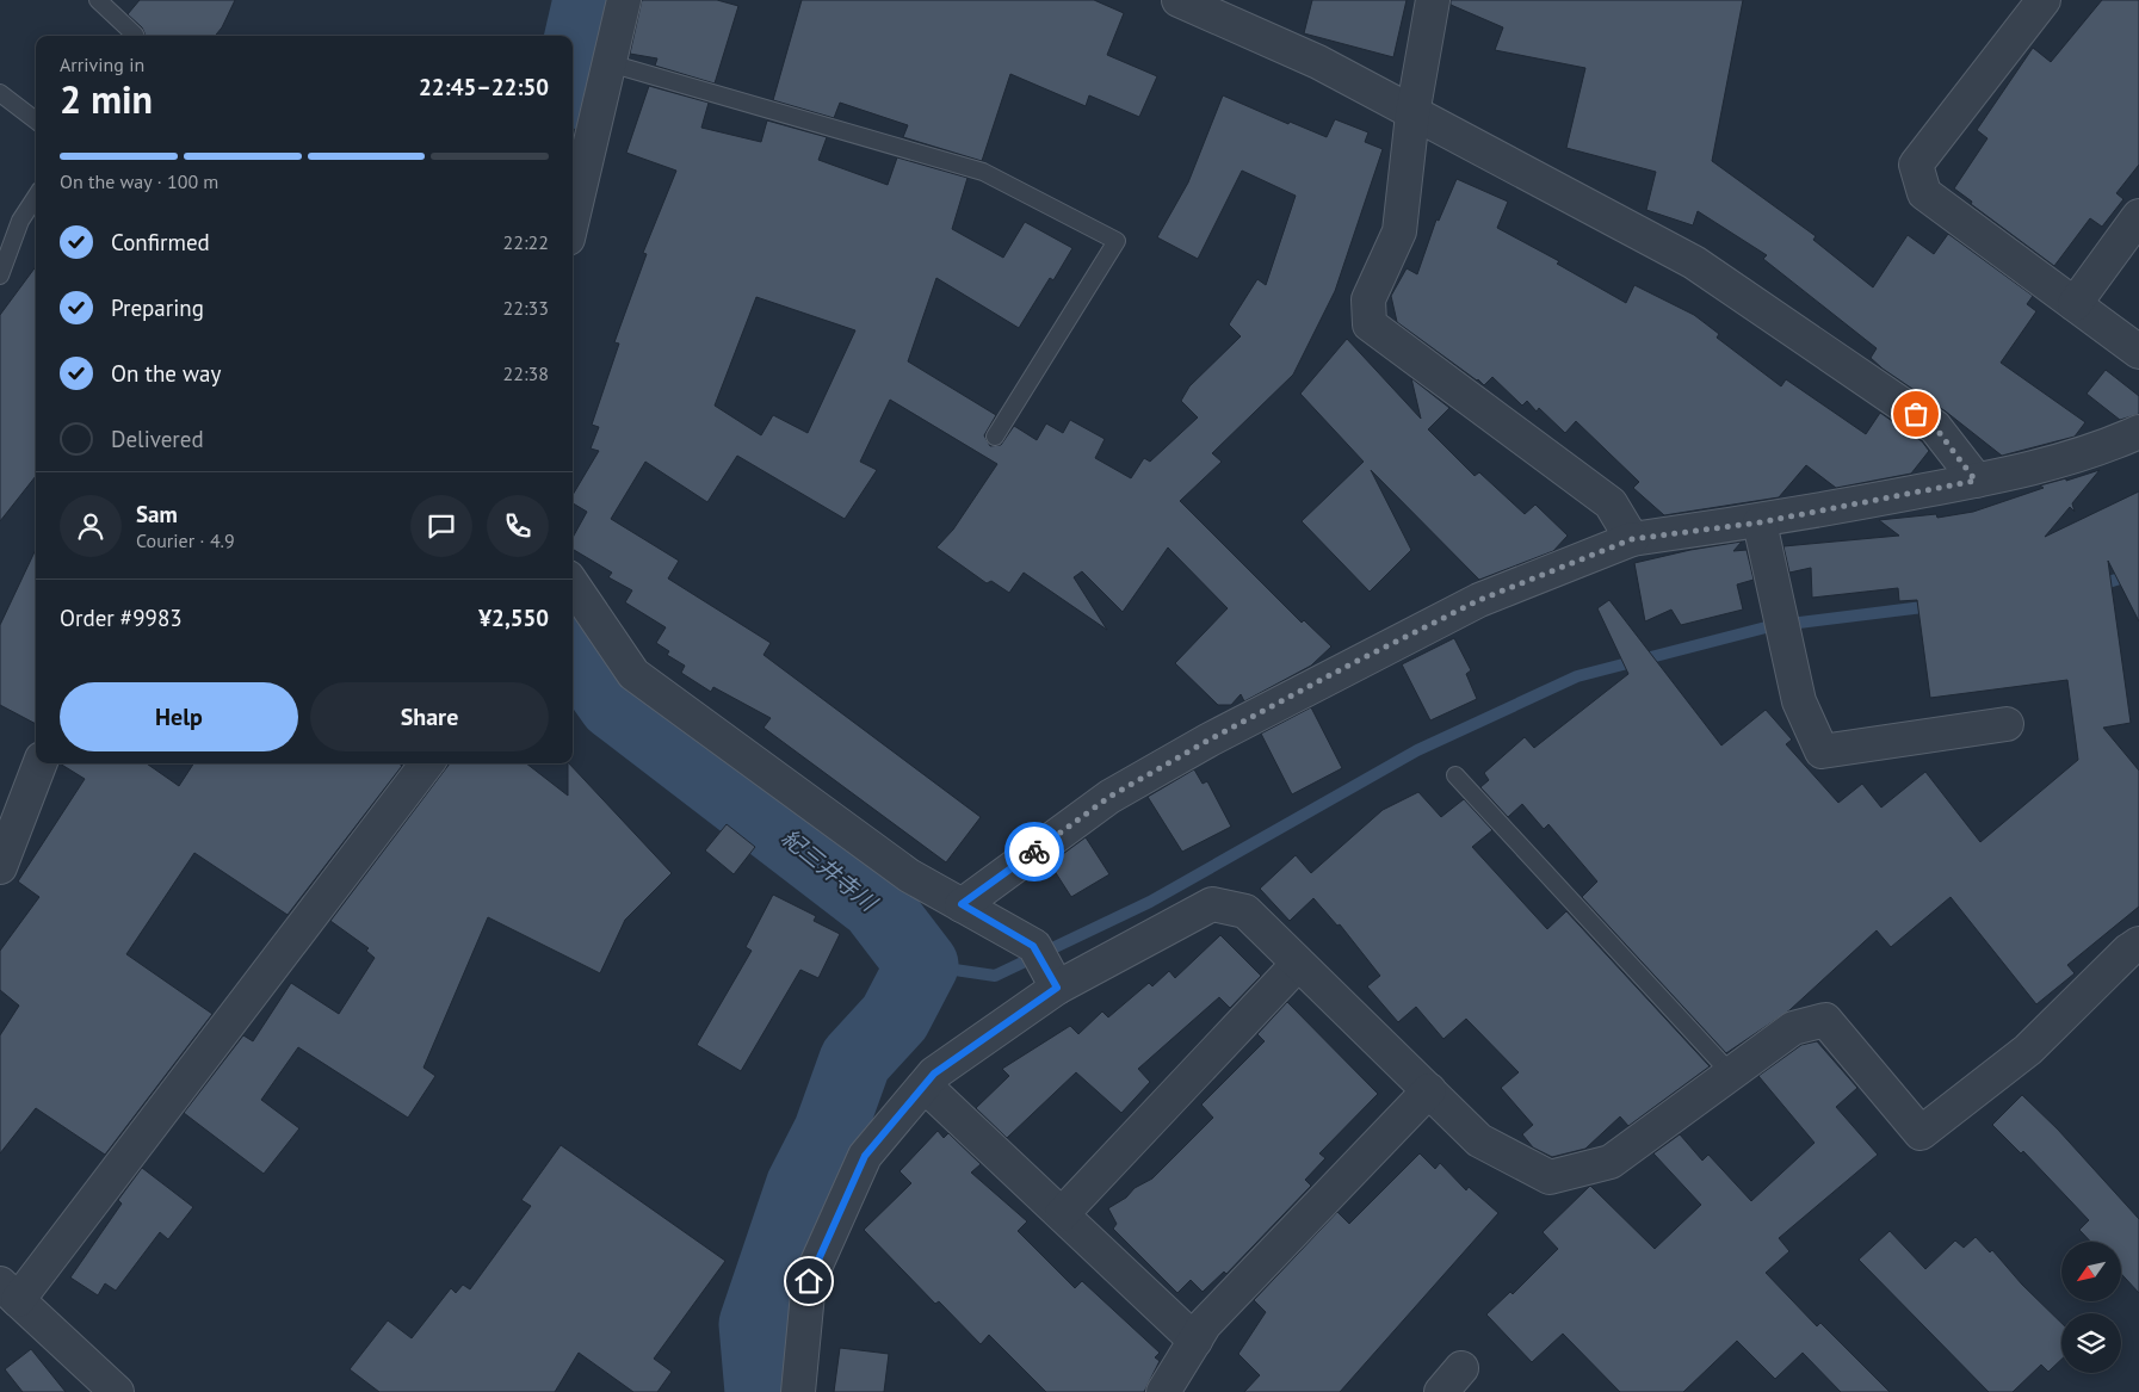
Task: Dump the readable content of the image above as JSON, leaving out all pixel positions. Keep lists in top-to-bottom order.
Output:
{
  "water": ["紀三井寺川"],
  "north": "bottom left",
  "page": {
    "heading": ["2 min", "Arriving in", "22:45–22:50"],
    "panel": [
      "Sam",
      "Courier · 4.9",
      "Order #9983",
      "¥2,550"
    ],
    "bar": "On the way · 100 m",
    "list": [
      ["Confirmed", "22:22"],
      ["Preparing", "22:33"],
      ["On the way", "22:38"],
      "Delivered"
    ],
    "buttons": ["Help", "Share"]
  }
}
